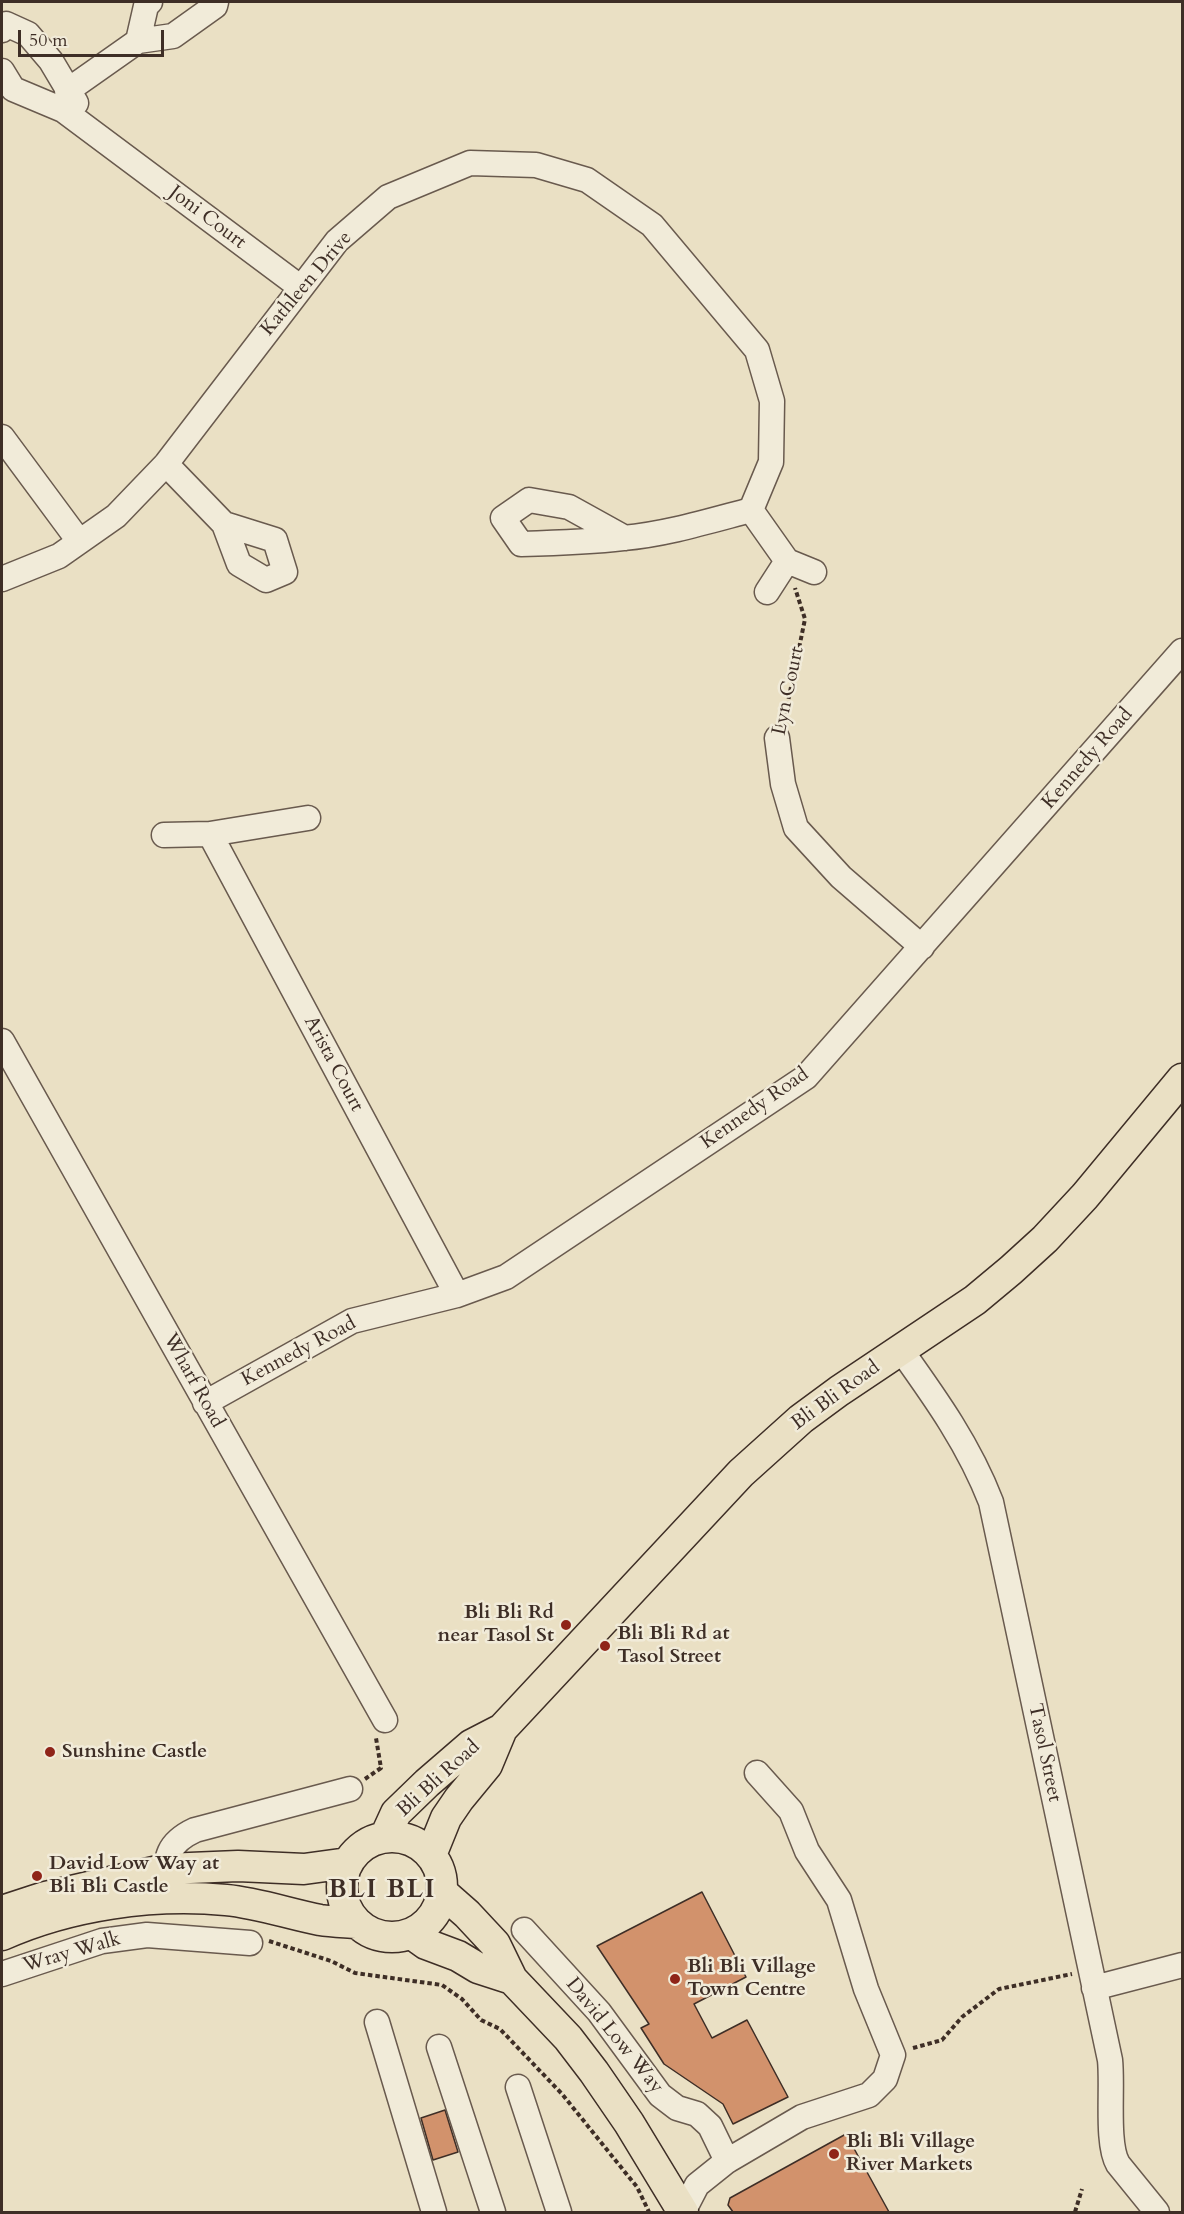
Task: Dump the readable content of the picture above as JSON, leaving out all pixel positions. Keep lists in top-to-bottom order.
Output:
{
  "streets": {
    "main road": ["Bli Bli Road", "David Low Way"],
    "street": [
      "Joni Court",
      "Kathleen Drive",
      "Lyn Court",
      "Kennedy Road",
      "Arista Court",
      "Wharf Road",
      "Tasol Street",
      "Wray Walk"
    ]
  },
  "crossings": [
    ["Joni Court", "Kathleen Drive"],
    ["Lyn Court", "Kennedy Road"],
    ["Kennedy Road", "Arista Court"],
    ["Kennedy Road", "Wharf Road"],
    ["Bli Bli Road", "Tasol Street"],
    ["Bli Bli Road", "David Low Way"]
  ],
  "districts": ["BLI BLI"],
  "places": [
    "Bli Bli Rd near Tasol St",
    "Bli Bli Rd at Tasol Street",
    "Sunshine Castle",
    "David Low Way at Bli Bli Castle",
    "Bli Bli Village Town Centre",
    "Bli Bli Village River Markets"
  ],
  "scale_bar": "50 m"
}
